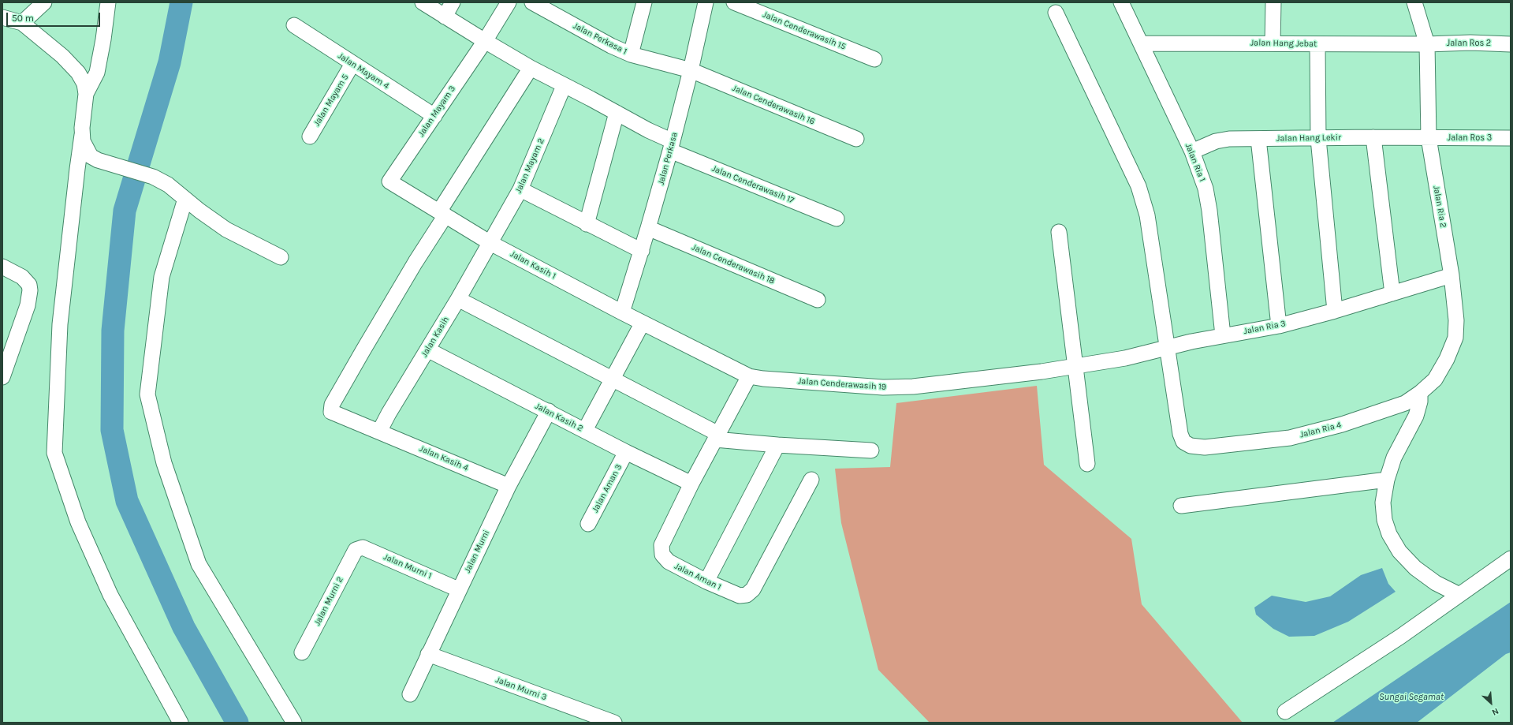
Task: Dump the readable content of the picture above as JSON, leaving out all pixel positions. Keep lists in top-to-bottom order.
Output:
{
  "streets": {
    "street": [
      "Jalan Cenderawasih 15",
      "Jalan Perkasa 1",
      "Jalan Hang Jebat",
      "Jalan Ros 2",
      "Jalan Mayam 4",
      "Jalan Mayam 5",
      "Jalan Cenderawasih 16",
      "Jalan Mayam 3",
      "Jalan Hang Lekir",
      "Jalan Ros 3",
      "Jalan Perkasa",
      "Jalan Ria 1",
      "Jalan Mayam 2",
      "Jalan Cenderawasih 17",
      "Jalan Ria 2",
      "Jalan Cenderawasih 18",
      "Jalan Kasih 1",
      "Jalan Ria 3",
      "Jalan Kasih",
      "Jalan Cenderawasih 19",
      "Jalan Kasih 2",
      "Jalan Ria 4",
      "Jalan Kasih 4",
      "Jalan Aman 3",
      "Jalan Murni",
      "Jalan Murni 1",
      "Jalan Aman 1",
      "Jalan Murni 2",
      "Jalan Murni 3"
    ]
  },
  "crossings": [
    ["Jalan Perkasa 1", "Jalan Cenderawasih 16"],
    ["Jalan Perkasa 1", "Jalan Perkasa"],
    ["Jalan Hang Jebat", "Jalan Ros 2"],
    ["Jalan Hang Jebat", "Jalan Ria 1"],
    ["Jalan Hang Jebat", "Jalan Ria 2"],
    ["Jalan Ros 2", "Jalan Ria 2"],
    ["Jalan Mayam 4", "Jalan Mayam 5"],
    ["Jalan Mayam 4", "Jalan Mayam 3"],
    ["Jalan Cenderawasih 16", "Jalan Perkasa"],
    ["Jalan Mayam 3", "Jalan Cenderawasih 17"],
    ["Jalan Mayam 3", "Jalan Kasih 1"],
    ["Jalan Hang Lekir", "Jalan Ros 3"],
    ["Jalan Hang Lekir", "Jalan Ria 1"],
    ["Jalan Hang Lekir", "Jalan Ria 2"],
    ["Jalan Ros 3", "Jalan Ria 2"],
    ["Jalan Perkasa", "Jalan Cenderawasih 17"],
    ["Jalan Perkasa", "Jalan Cenderawasih 18"],
    ["Jalan Perkasa", "Jalan Kasih 1"],
    ["Jalan Perkasa", "Jalan Cenderawasih 19"],
    ["Jalan Ria 1", "Jalan Ria 3"],
    ["Jalan Mayam 2", "Jalan Cenderawasih 17"],
    ["Jalan Mayam 2", "Jalan Kasih 1"],
    ["Jalan Mayam 2", "Jalan Kasih"],
    ["Jalan Ria 2", "Jalan Ria 3"],
    ["Jalan Ria 2", "Jalan Ria 4"],
    ["Jalan Kasih 1", "Jalan Kasih"],
    ["Jalan Kasih 1", "Jalan Cenderawasih 19"],
    ["Jalan Kasih 1", "Jalan Kasih 4"],
    ["Jalan Ria 3", "Jalan Cenderawasih 19"],
    ["Jalan Ria 3", "Jalan Ria 4"],
    ["Jalan Kasih", "Jalan Kasih 2"],
    ["Jalan Kasih", "Jalan Kasih 4"],
    ["Jalan Cenderawasih 19", "Jalan Aman 1"],
    ["Jalan Kasih 2", "Jalan Aman 3"],
    ["Jalan Kasih 2", "Jalan Murni"],
    ["Jalan Kasih 2", "Jalan Aman 1"],
    ["Jalan Kasih 4", "Jalan Murni"],
    ["Jalan Murni", "Jalan Murni 1"],
    ["Jalan Murni", "Jalan Murni 3"],
    ["Jalan Murni 1", "Jalan Murni 2"]
  ],
  "water": ["Sungai Segamat"],
  "scale_bar": "50 m",
  "north": "bottom right"
}
